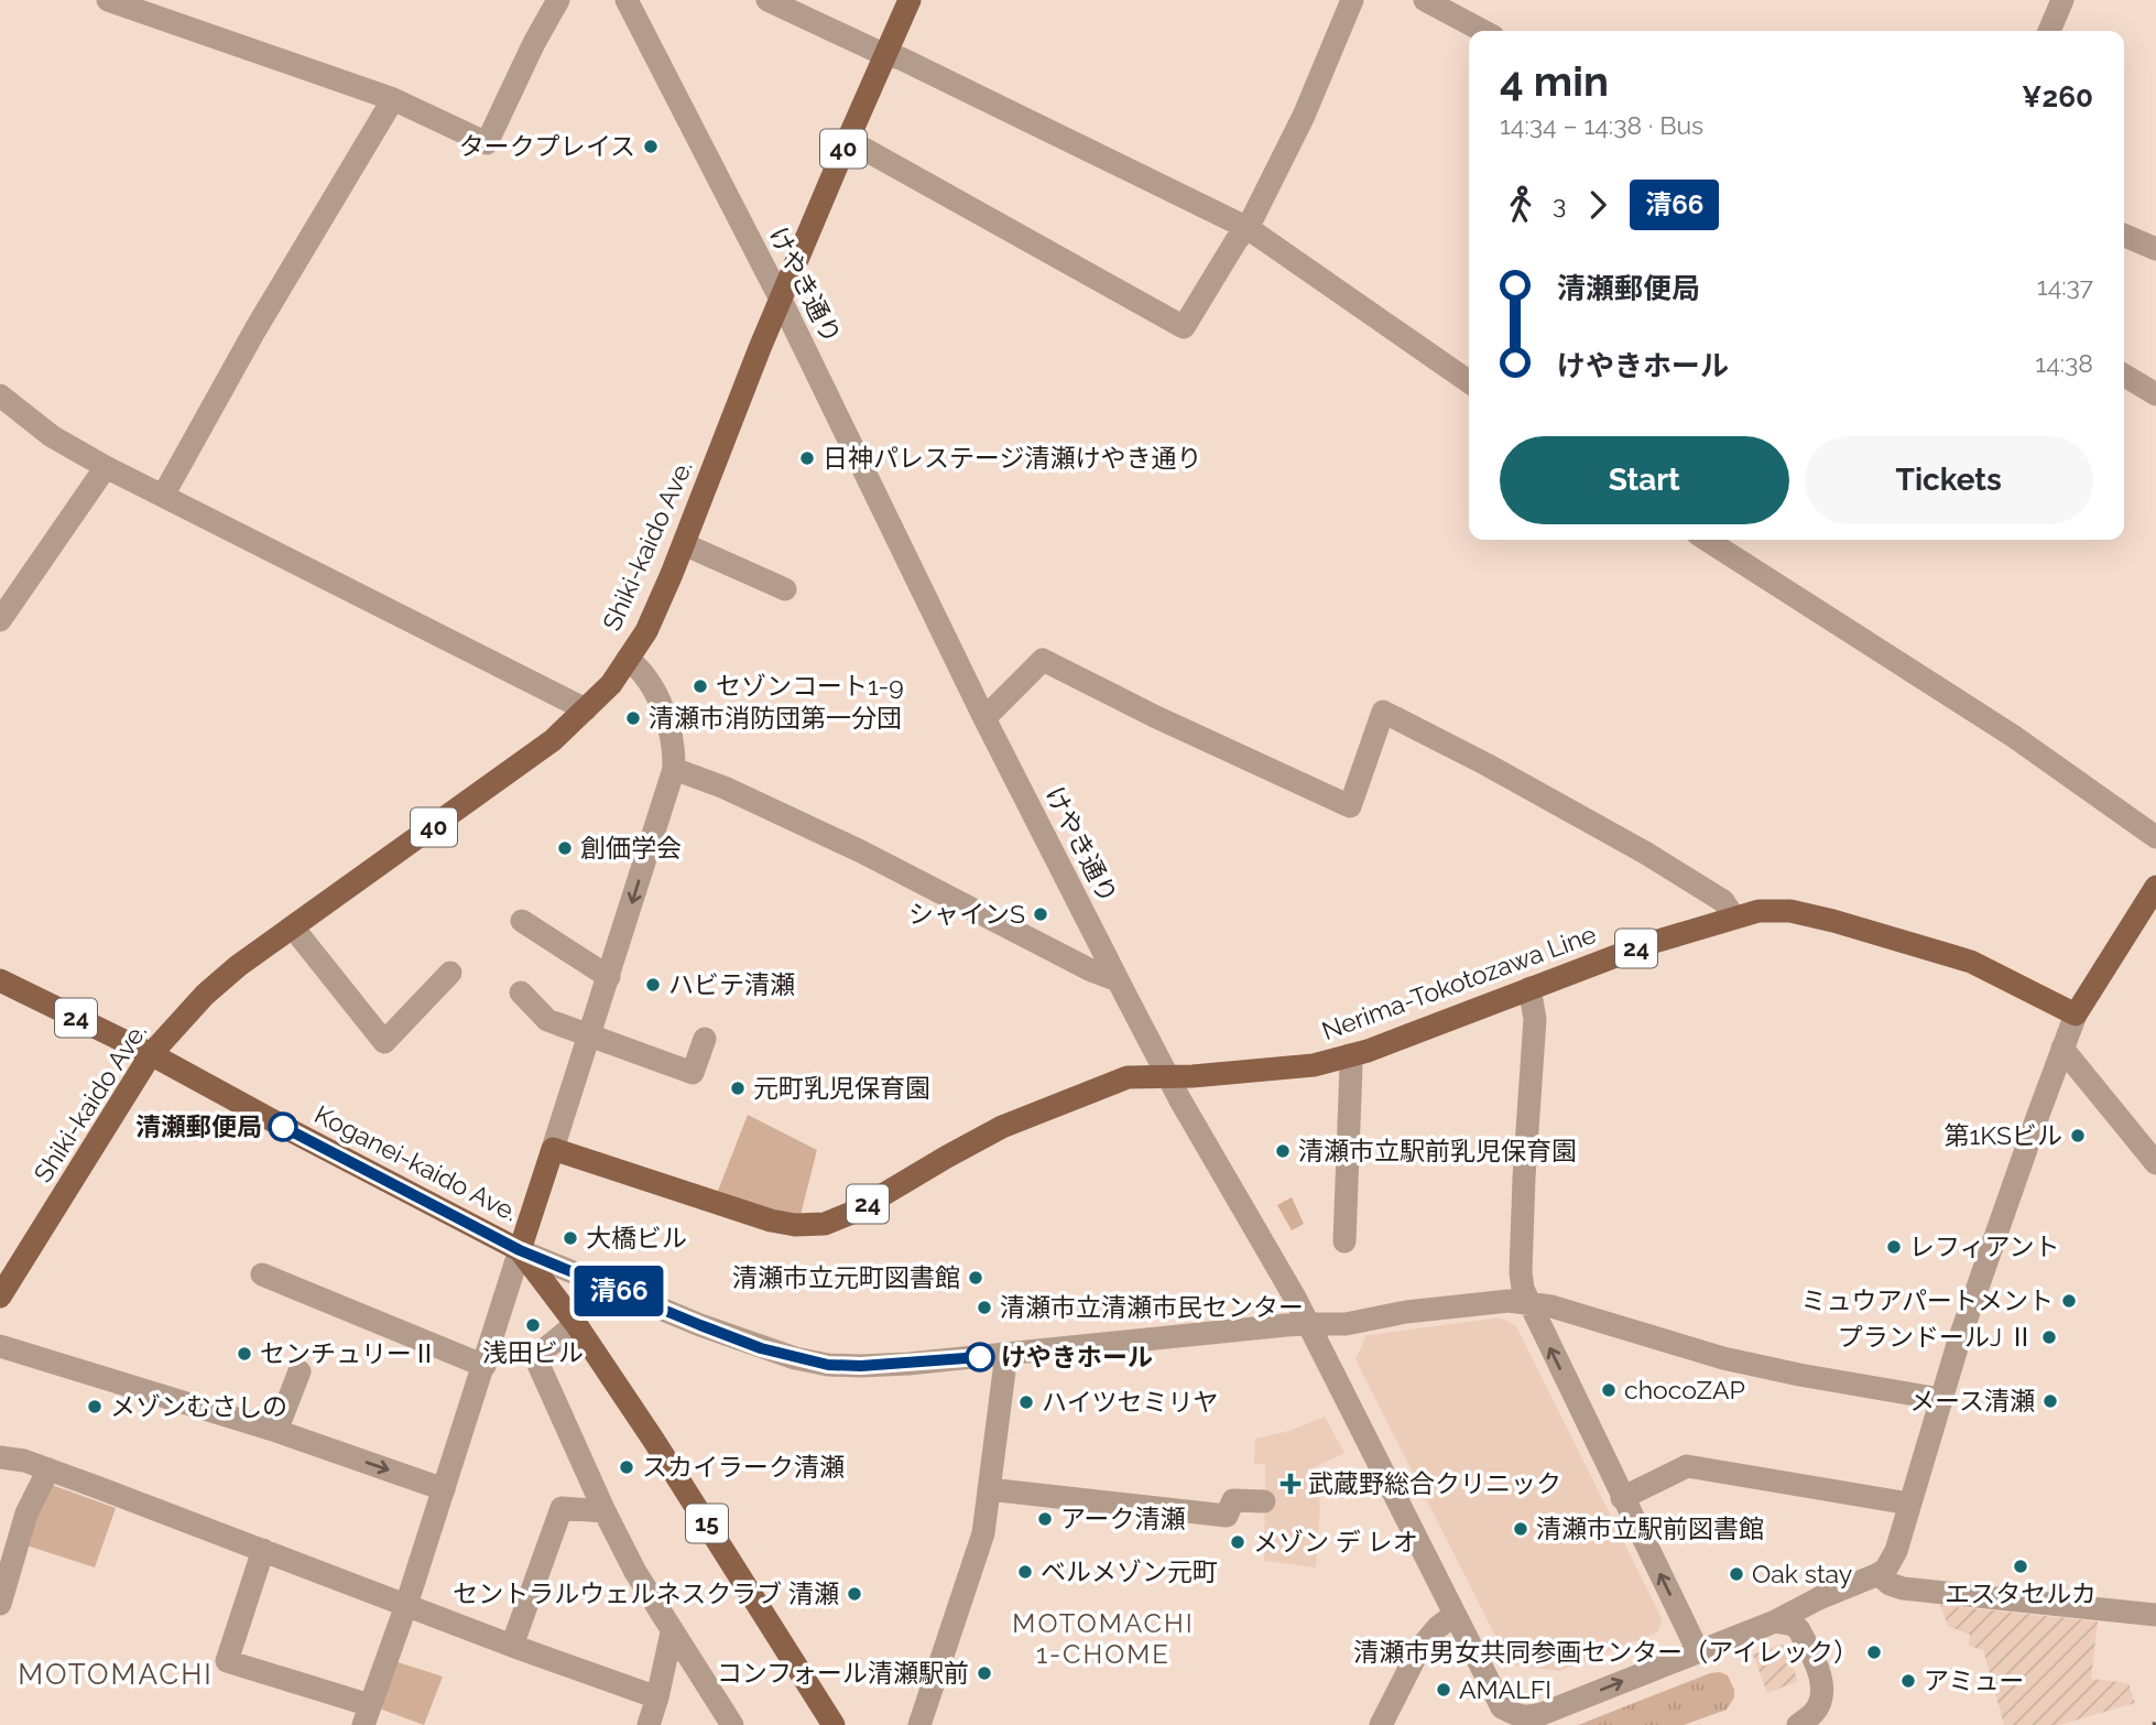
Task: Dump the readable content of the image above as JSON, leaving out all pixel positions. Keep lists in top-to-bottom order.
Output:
{
  "streets": {
    "main road": [
      "40",
      "Shiki-kaido Ave.",
      "24",
      "Nerima-Tokotozawa Line",
      "Koganei-kaido Ave.",
      "15"
    ],
    "street": ["けやき通り"]
  },
  "crossings": [
    ["けやき通り", "Shiki-kaido Ave."],
    ["けやき通り", "24"],
    ["けやき通り", "Nerima-Tokotozawa Line"],
    ["Shiki-kaido Ave.", "24"],
    ["Shiki-kaido Ave.", "Koganei-kaido Ave."],
    ["24", "Nerima-Tokotozawa Line"],
    ["24", "Koganei-kaido Ave."]
  ],
  "districts": ["MOTOMACHI 1-CHOME", "MOTOMACHI"],
  "places": {
    "other": [
      "タークプレイス",
      "日神パレステージ清瀬けやき通り",
      "セゾンコート1-9",
      "清瀬市消防団第一分団",
      "創価学会",
      "シャインS",
      "ハビテ清瀬",
      "元町乳児保育園",
      "清瀬郵便局",
      "第1KSビル",
      "清瀬市立駅前乳児保育園",
      "大橋ビル",
      "レフィアント",
      "清瀬市立元町図書館",
      "ミュウアパートメント",
      "清瀬市立清瀬市民センター",
      "浅田ビル",
      "プランドールJ Ⅱ",
      "センチュリーⅡ",
      "けやきホール",
      "chocoZAP",
      "メース清瀬",
      "ハイツセミリヤ",
      "メゾンむさしの",
      "スカイラーク清瀬",
      "アーク清瀬",
      "清瀬市立駅前図書館",
      "メゾン デ レオ",
      "エスタセルカ",
      "ベルメゾン元町",
      "Oak stay",
      "セントラルウェルネスクラブ 清瀬",
      "清瀬市男女共同参画センター（アイレック）",
      "コンフォール清瀬駅前",
      "アミュー",
      "AMALFI"
    ],
    "health": ["武蔵野総合クリニック"]
  },
  "lines": ["bus line 清66"],
  "page": {
    "on_map": "清66",
    "heading": ["4 min", "14:34 – 14:38 · Bus", "¥260"],
    "legs": ["3", "清66"],
    "list": [
      {
        "name": "清瀬郵便局",
        "value": "14:37"
      },
      {
        "name": "けやきホール",
        "value": "14:38"
      }
    ],
    "buttons": ["Start", "Tickets"]
  }
}
